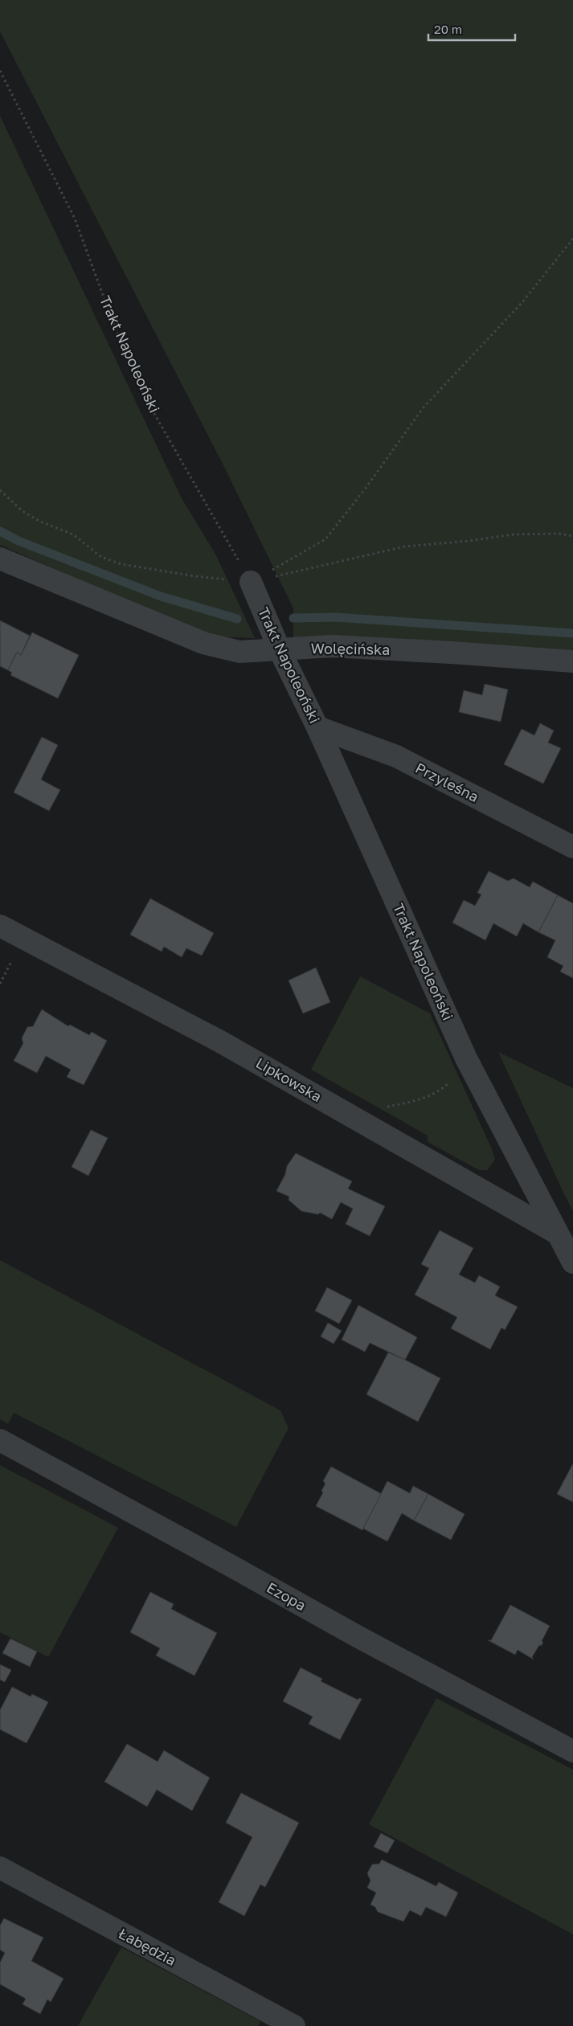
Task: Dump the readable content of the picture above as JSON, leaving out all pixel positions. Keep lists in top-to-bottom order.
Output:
{
  "streets": {
    "street": [
      "Trakt Napoleoński",
      "Wolęcińska",
      "Przyleśna",
      "Lipkowska",
      "Ezopa",
      "Łabędzia"
    ]
  },
  "crossings": [
    ["Trakt Napoleoński", "Wolęcińska"],
    ["Trakt Napoleoński", "Przyleśna"],
    ["Trakt Napoleoński", "Lipkowska"]
  ],
  "scale_bar": "20 m"
}
